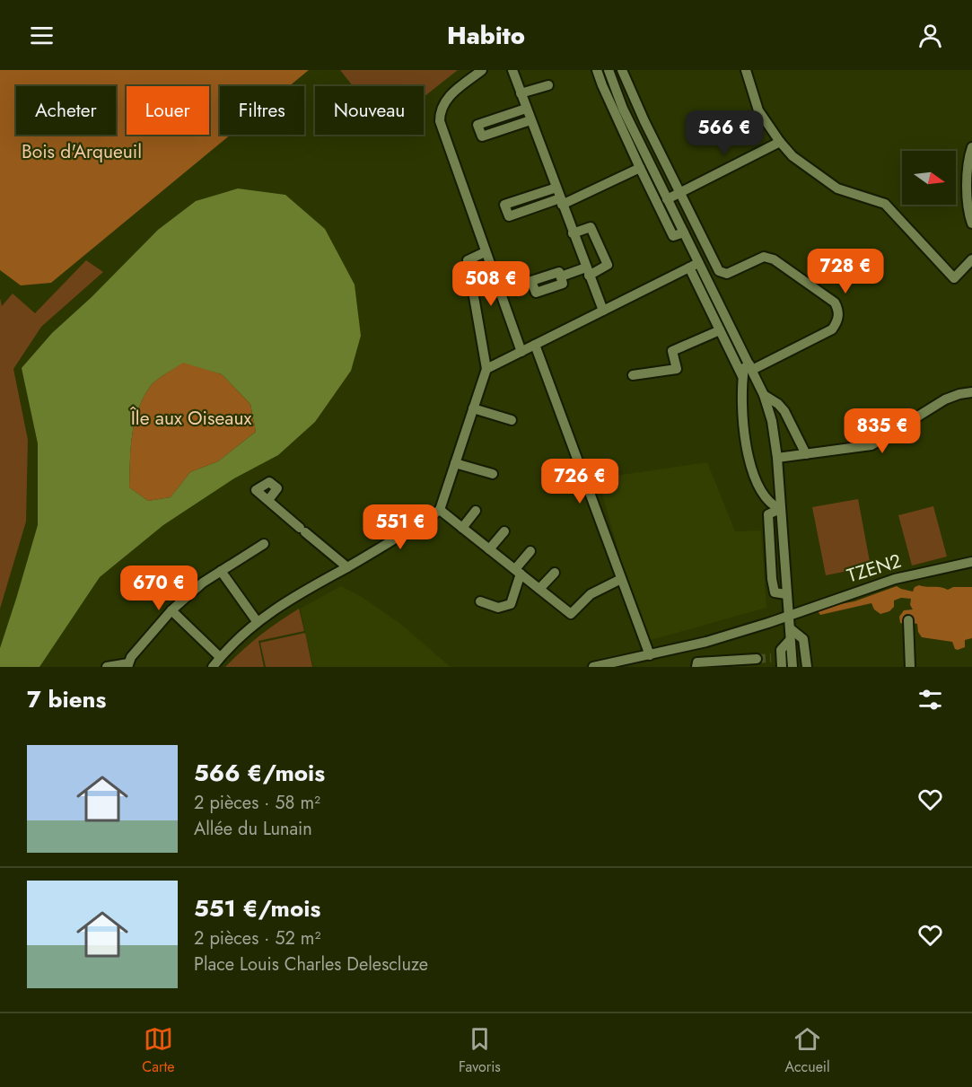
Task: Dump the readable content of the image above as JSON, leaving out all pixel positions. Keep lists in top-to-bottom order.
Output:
{
  "streets": {
    "street": ["TZEN2"]
  },
  "parks": ["Bois d'Arqueuil", "Île aux Oiseaux"],
  "north": "right",
  "page": {
    "header": "Habito",
    "chip": [
      "Acheter",
      "Louer",
      "Filtres",
      "Nouveau"
    ],
    "price": [
      "566 €",
      "728 €",
      "508 €",
      "835 €",
      "726 €",
      "551 €",
      "670 €"
    ],
    "heading": "7 biens",
    "list": [
      {
        "name": "566 €/mois",
        "note": "2 pièces · 58 m² · Allée du Lunain"
      },
      {
        "name": "551 €/mois",
        "note": "2 pièces · 52 m² · Place Louis Charles Delescluze"
      }
    ],
    "tabs": ["Carte", "Favoris", "Accueil"]
  }
}
